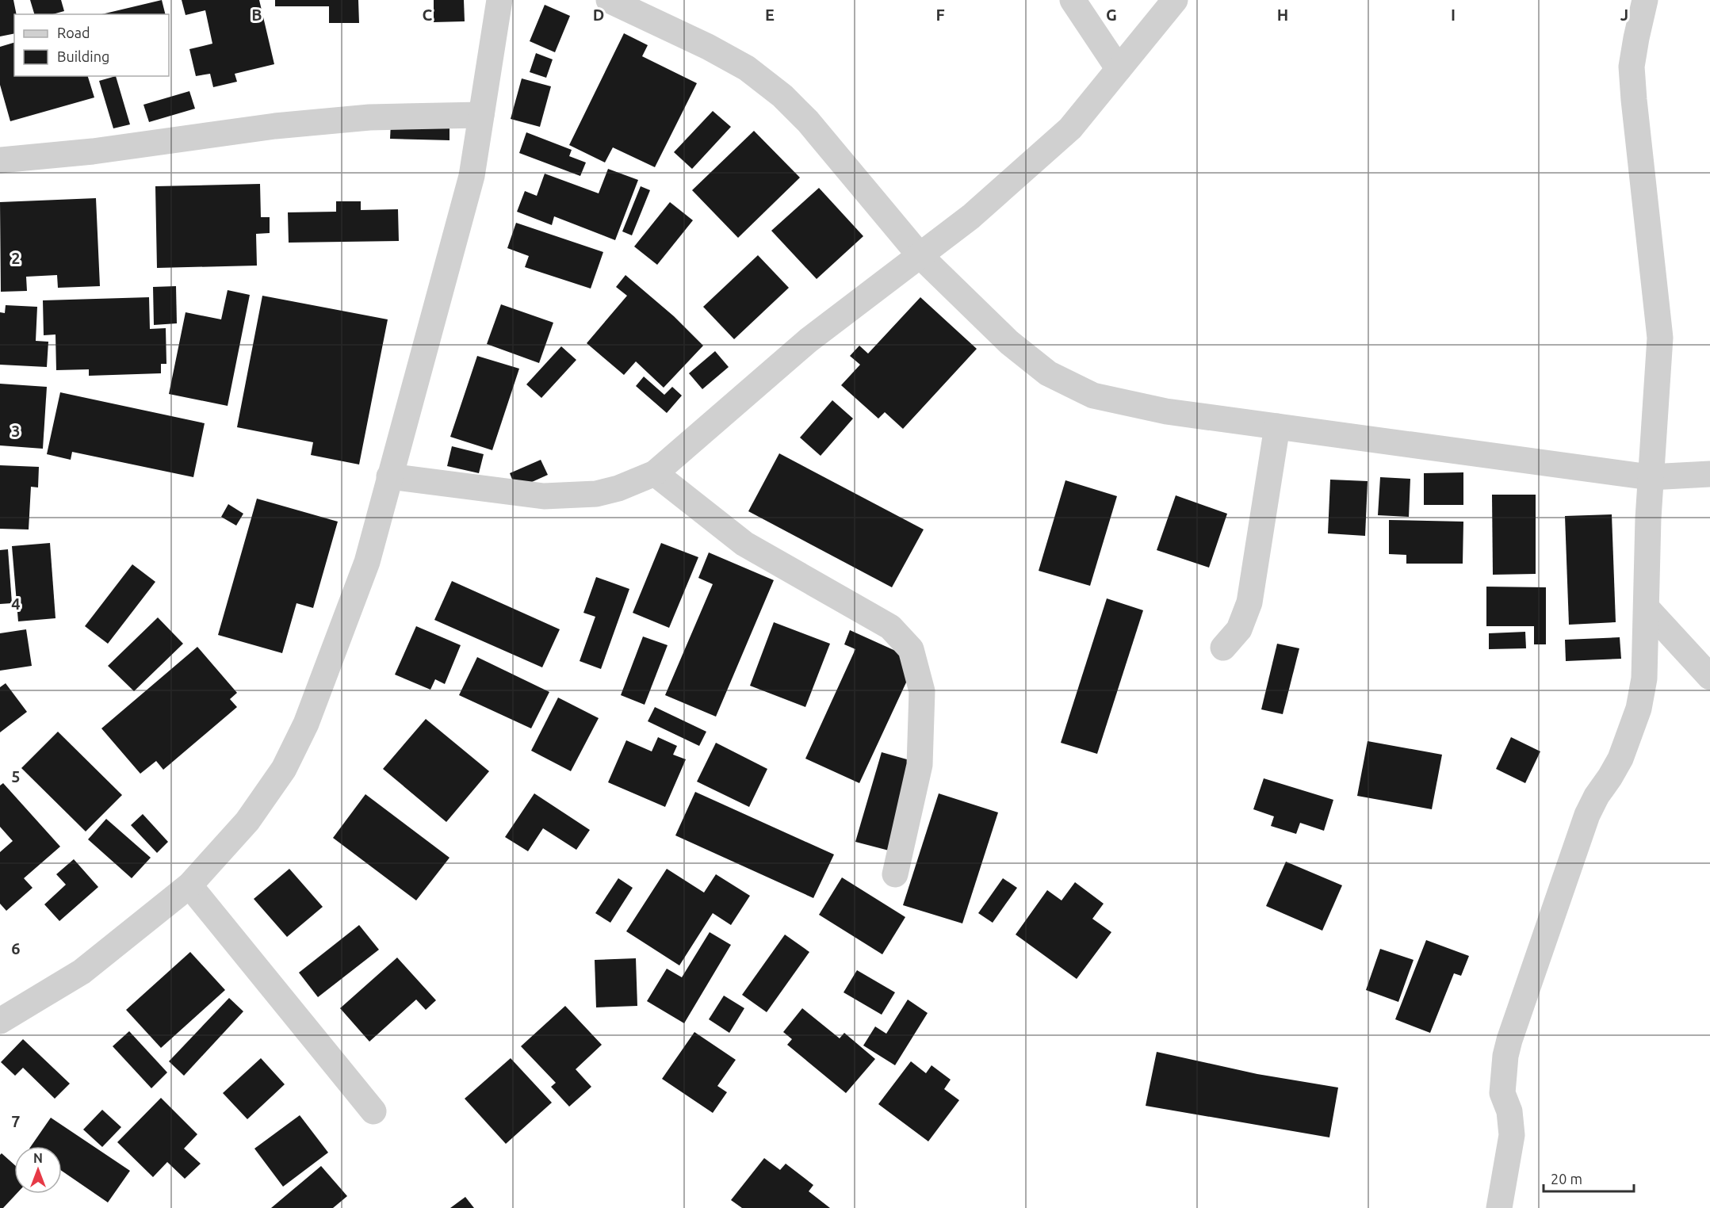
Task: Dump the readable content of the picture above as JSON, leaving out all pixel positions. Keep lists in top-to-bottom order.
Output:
{
  "legend": ["Road", "Building"],
  "scale_bar": "20 m",
  "north": "top",
  "grid": {
    "columns": [
      "B",
      "C",
      "D",
      "E",
      "F",
      "G",
      "H",
      "I",
      "J"
    ],
    "rows": [
      "2",
      "3",
      "4",
      "5",
      "6",
      "7"
    ]
  }
}
